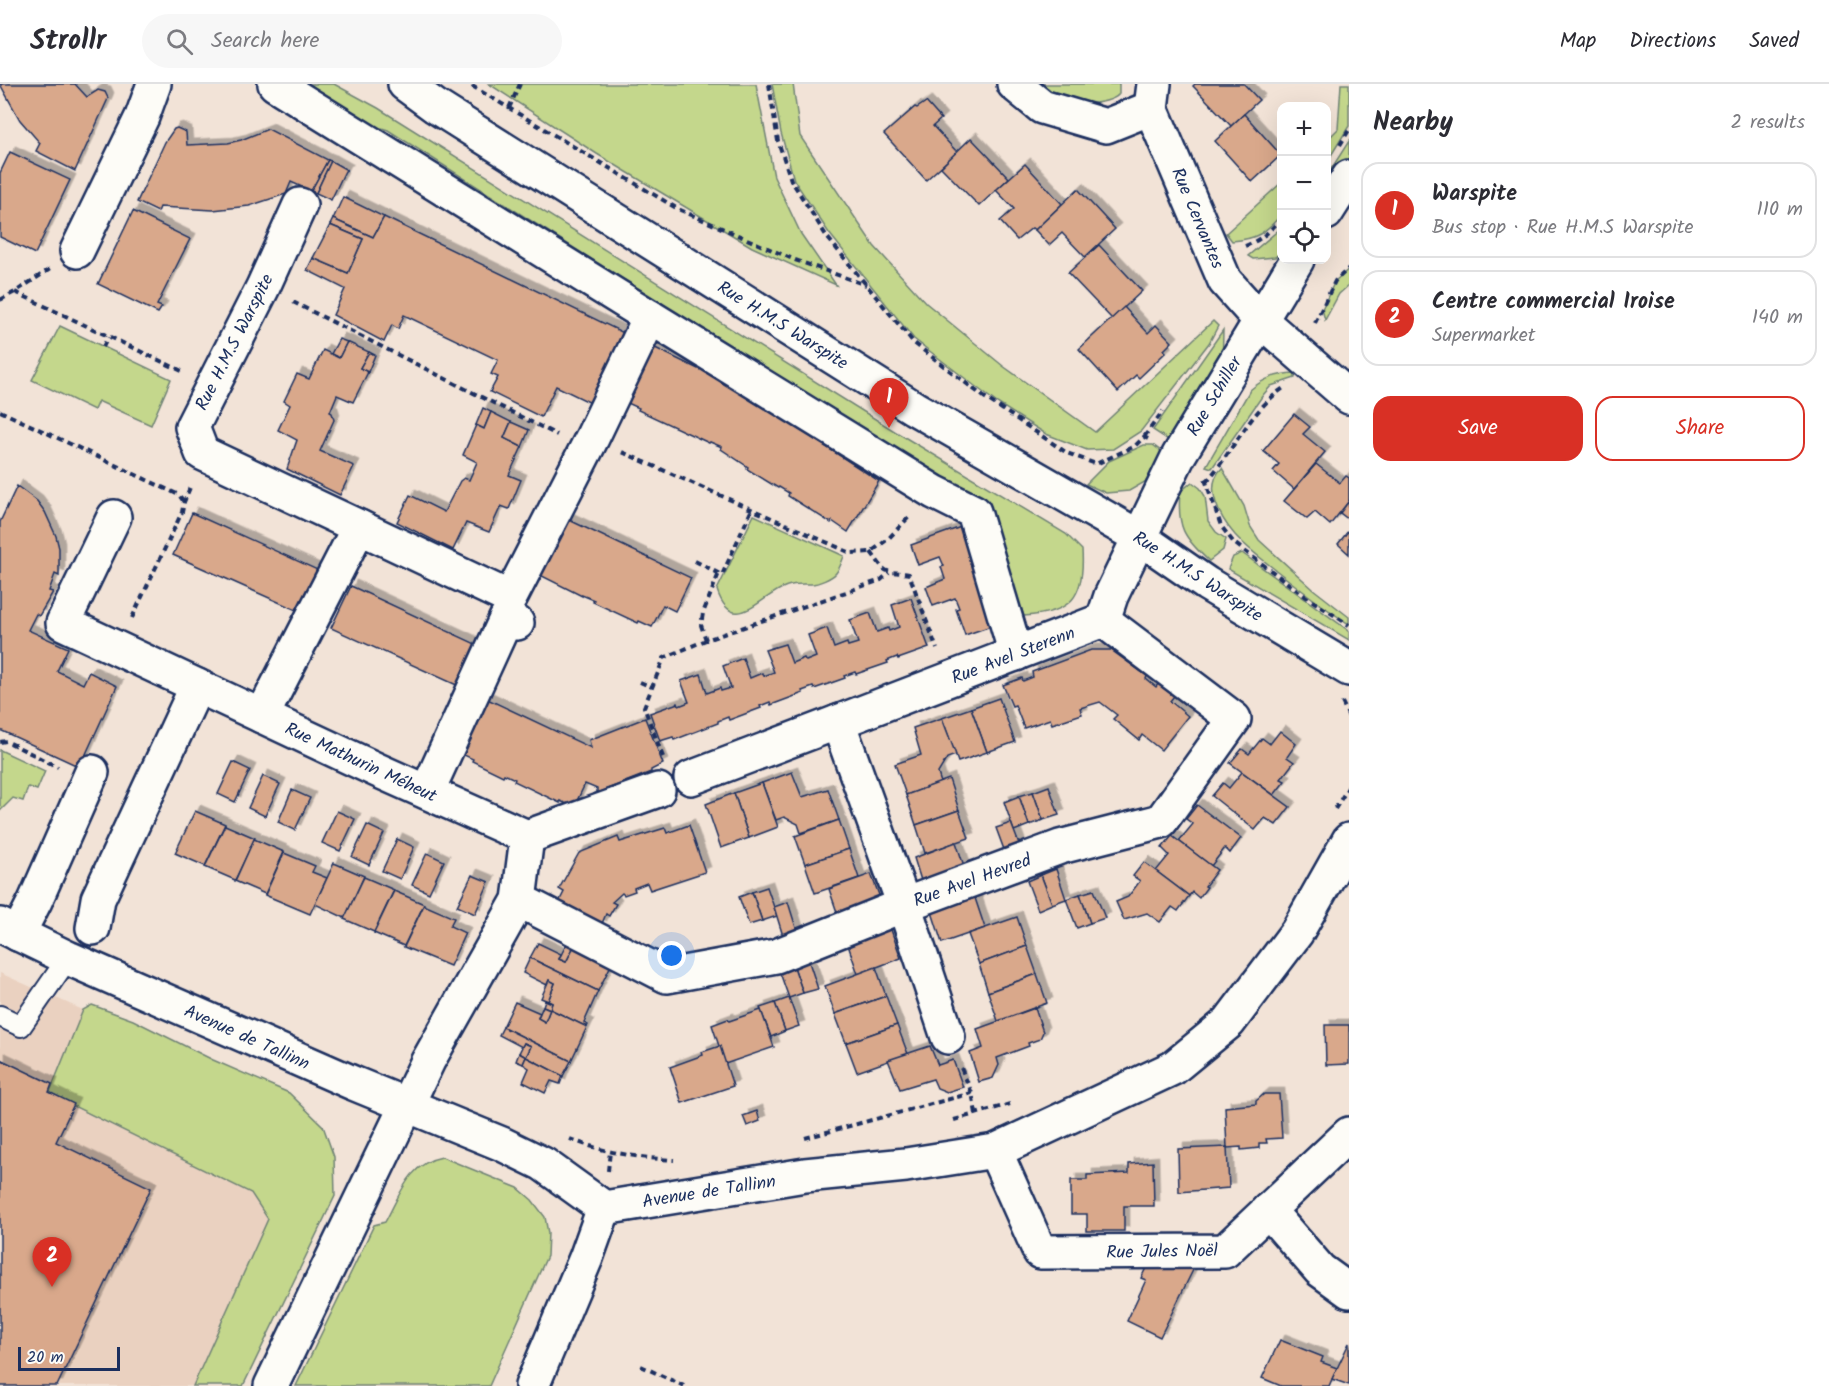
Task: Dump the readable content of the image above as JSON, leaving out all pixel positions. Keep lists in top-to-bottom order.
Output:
{
  "streets": {
    "street": [
      "Rue Cervantes",
      "Rue H.M.S Warspite",
      "Rue Schiller",
      "Rue Avel Sterenn",
      "Rue Mathurin Méheut",
      "Rue Avel Hevred",
      "Avenue de Tallinn",
      "Rue Jules Noël"
    ]
  },
  "crossings": [
    ["Rue Cervantes", "Rue Schiller"],
    ["Rue H.M.S Warspite", "Rue Schiller"],
    ["Rue Avel Sterenn", "Rue Avel Hevred"],
    ["Avenue de Tallinn", "Rue Jules Noël"]
  ],
  "scale_bar": "20 m",
  "page": {
    "header": "Strollr",
    "search": "Search here",
    "nav": ["Map", "Directions", "Saved"],
    "heading": ["Nearby", "2 results"],
    "map_buttons": ["+", "−"],
    "list": [
      {
        "mark": "1",
        "name": "Warspite",
        "note": "Bus stop · Rue H.M.S Warspite",
        "value": "110 m"
      },
      {
        "mark": "2",
        "name": "Centre commercial Iroise",
        "note": "Supermarket",
        "value": "140 m"
      }
    ],
    "pins": ["1", "2"],
    "buttons": ["Save", "Share"],
    "scale": "20 m"
  }
}
